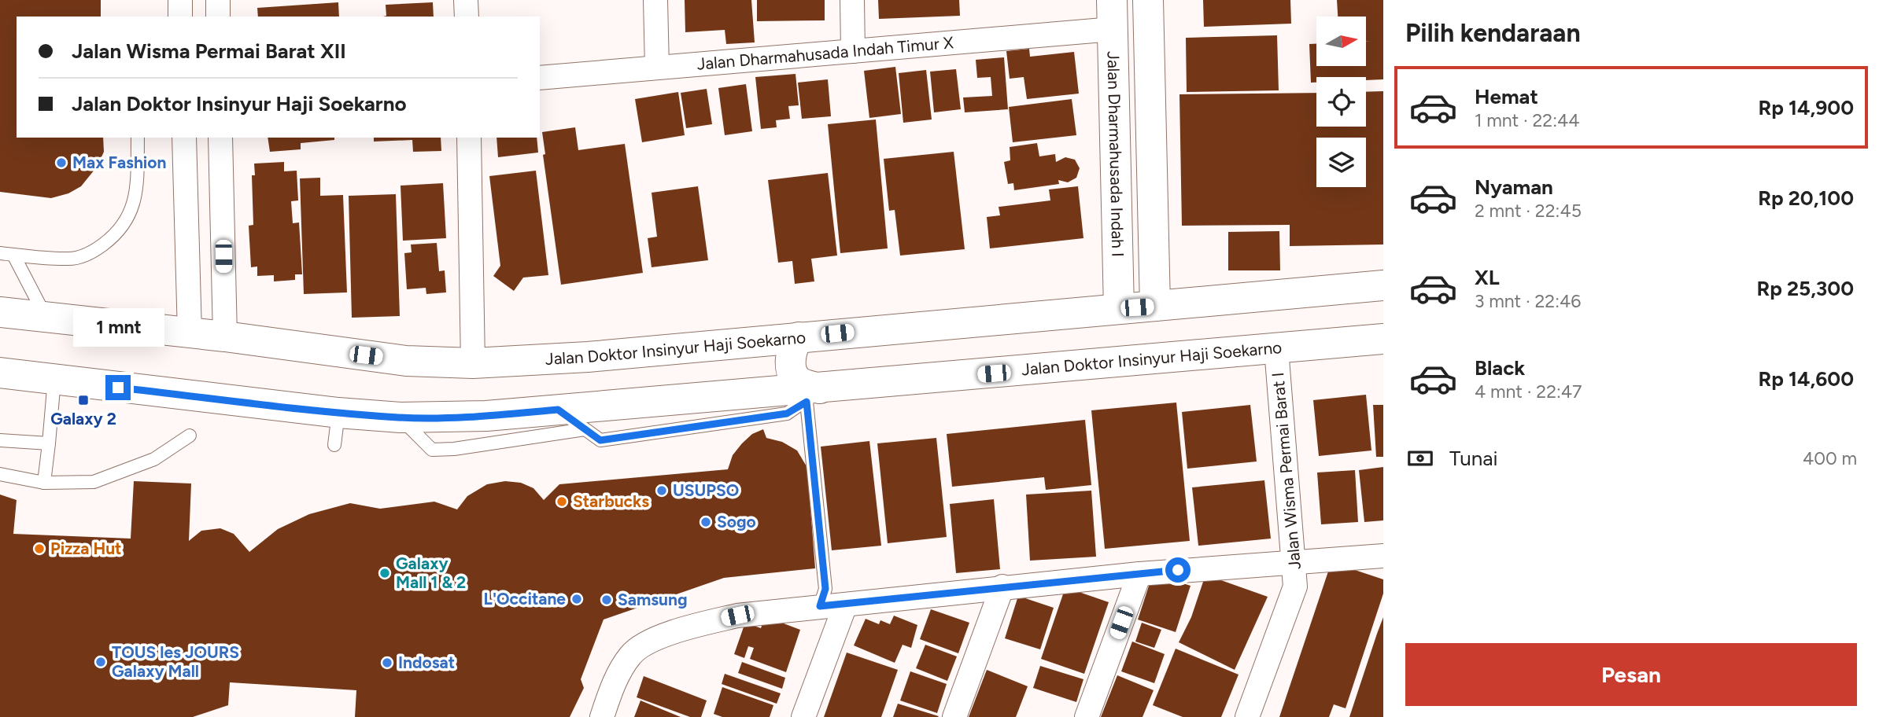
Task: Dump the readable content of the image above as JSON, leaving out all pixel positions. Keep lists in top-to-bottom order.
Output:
{
  "streets": {
    "main road": ["Jalan Dharmahusada Indah I", "Jalan Doktor Insinyur Haji Soekarno"],
    "street": ["Jalan Dharmahusada Indah Timur X", "Jalan Wisma Permai Barat I"]
  },
  "crossings": [
    ["Jalan Dharmahusada Indah Timur X", "Jalan Dharmahusada Indah I"],
    ["Jalan Dharmahusada Indah I", "Jalan Doktor Insinyur Haji Soekarno"],
    ["Jalan Doktor Insinyur Haji Soekarno", "Jalan Wisma Permai Barat I"]
  ],
  "places": {
    "other": [
      "Max Fashion",
      "USUPSO",
      "Starbucks",
      "Sogo",
      "Pizza Hut",
      "Galaxy Mall 1 & 2",
      "L'Occitane",
      "Samsung",
      "TOUS les JOURS Galaxy Mall",
      "Indosat"
    ],
    "transit": ["Galaxy 2"]
  },
  "north": "right",
  "page": {
    "heading": "Pilih kendaraan",
    "banner": ["Jalan Wisma Permai Barat XII", "Jalan Doktor Insinyur Haji Soekarno"],
    "list": [
      {
        "name": "Hemat",
        "note": "1 mnt · 22:44",
        "value": "Rp 14,900"
      },
      {
        "name": "Nyaman",
        "note": "2 mnt · 22:45",
        "value": "Rp 20,100"
      },
      {
        "name": "XL",
        "note": "3 mnt · 22:46",
        "value": "Rp 25,300"
      },
      {
        "name": "Black",
        "note": "4 mnt · 22:47",
        "value": "Rp 14,600"
      }
    ],
    "bubble": "1 mnt",
    "pay": ["Tunai", "400 m"],
    "buttons": "Pesan"
  }
}
